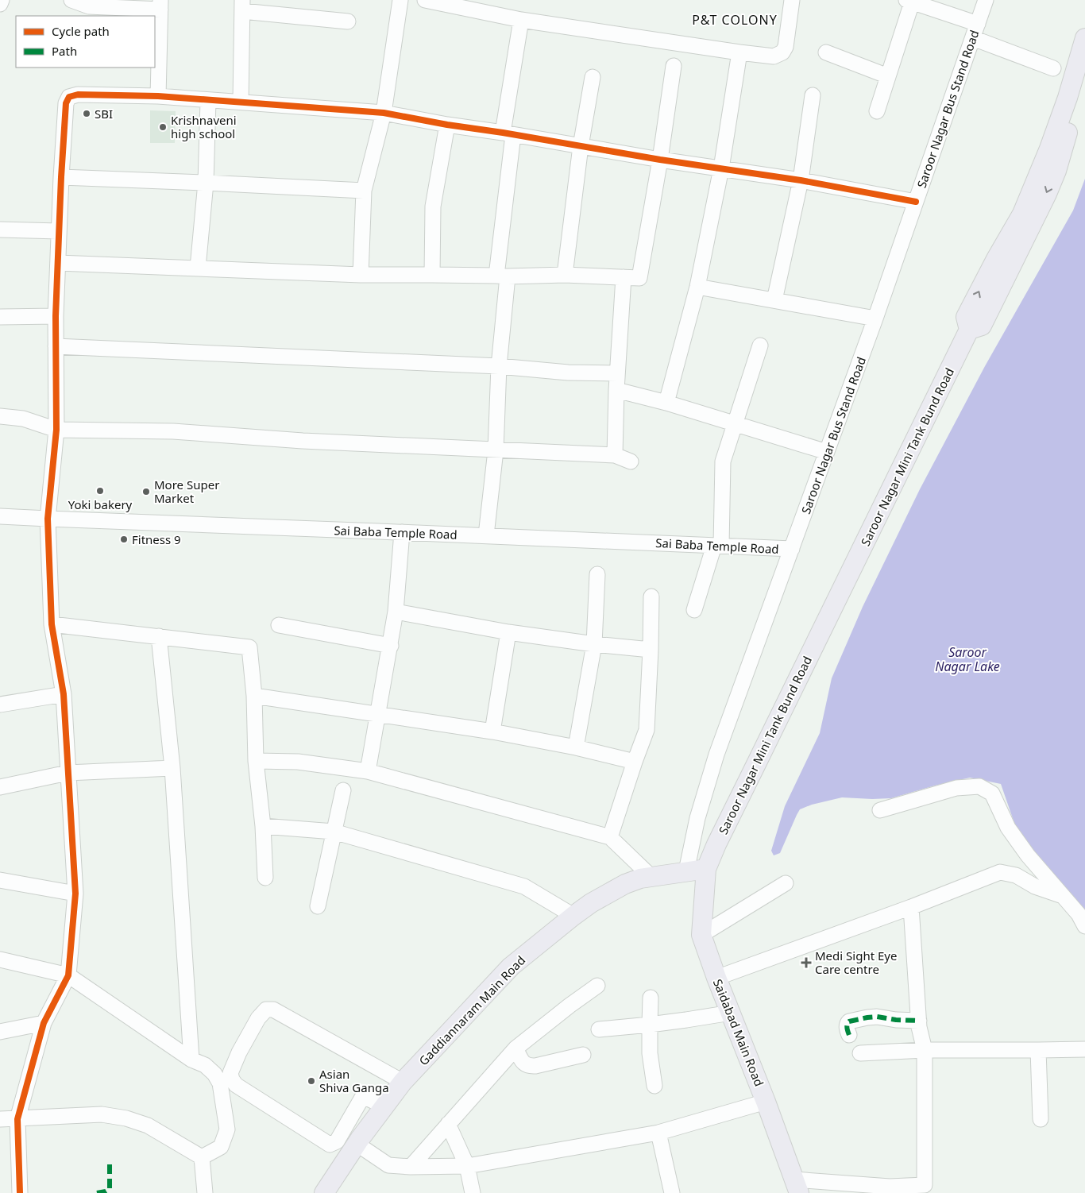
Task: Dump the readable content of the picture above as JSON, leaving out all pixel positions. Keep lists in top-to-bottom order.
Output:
{
  "streets": {
    "main road": ["Saroor Nagar Mini Tank Bund Road", "Gaddiannaram Main Road", "Saidabad Main Road"],
    "street": ["Saroor Nagar Bus Stand Road", "Sai Baba Temple Road"]
  },
  "crossings": [
    ["Saroor Nagar Bus Stand Road", "Sai Baba Temple Road"],
    ["Saroor Nagar Bus Stand Road", "Gaddiannaram Main Road"],
    ["Saroor Nagar Mini Tank Bund Road", "Gaddiannaram Main Road"],
    ["Saroor Nagar Mini Tank Bund Road", "Saidabad Main Road"],
    ["Gaddiannaram Main Road", "Saidabad Main Road"]
  ],
  "districts": ["P&T COLONY"],
  "water": ["Saroor Nagar Lake"],
  "places": {
    "other": [
      "SBI",
      "Krishnaveni high school",
      "Yoki bakery",
      "More Super Market",
      "Fitness 9",
      "Asian Shiva Ganga"
    ],
    "health": ["Medi Sight Eye Care centre"]
  },
  "legend": ["Cycle path", "Path"]
}
